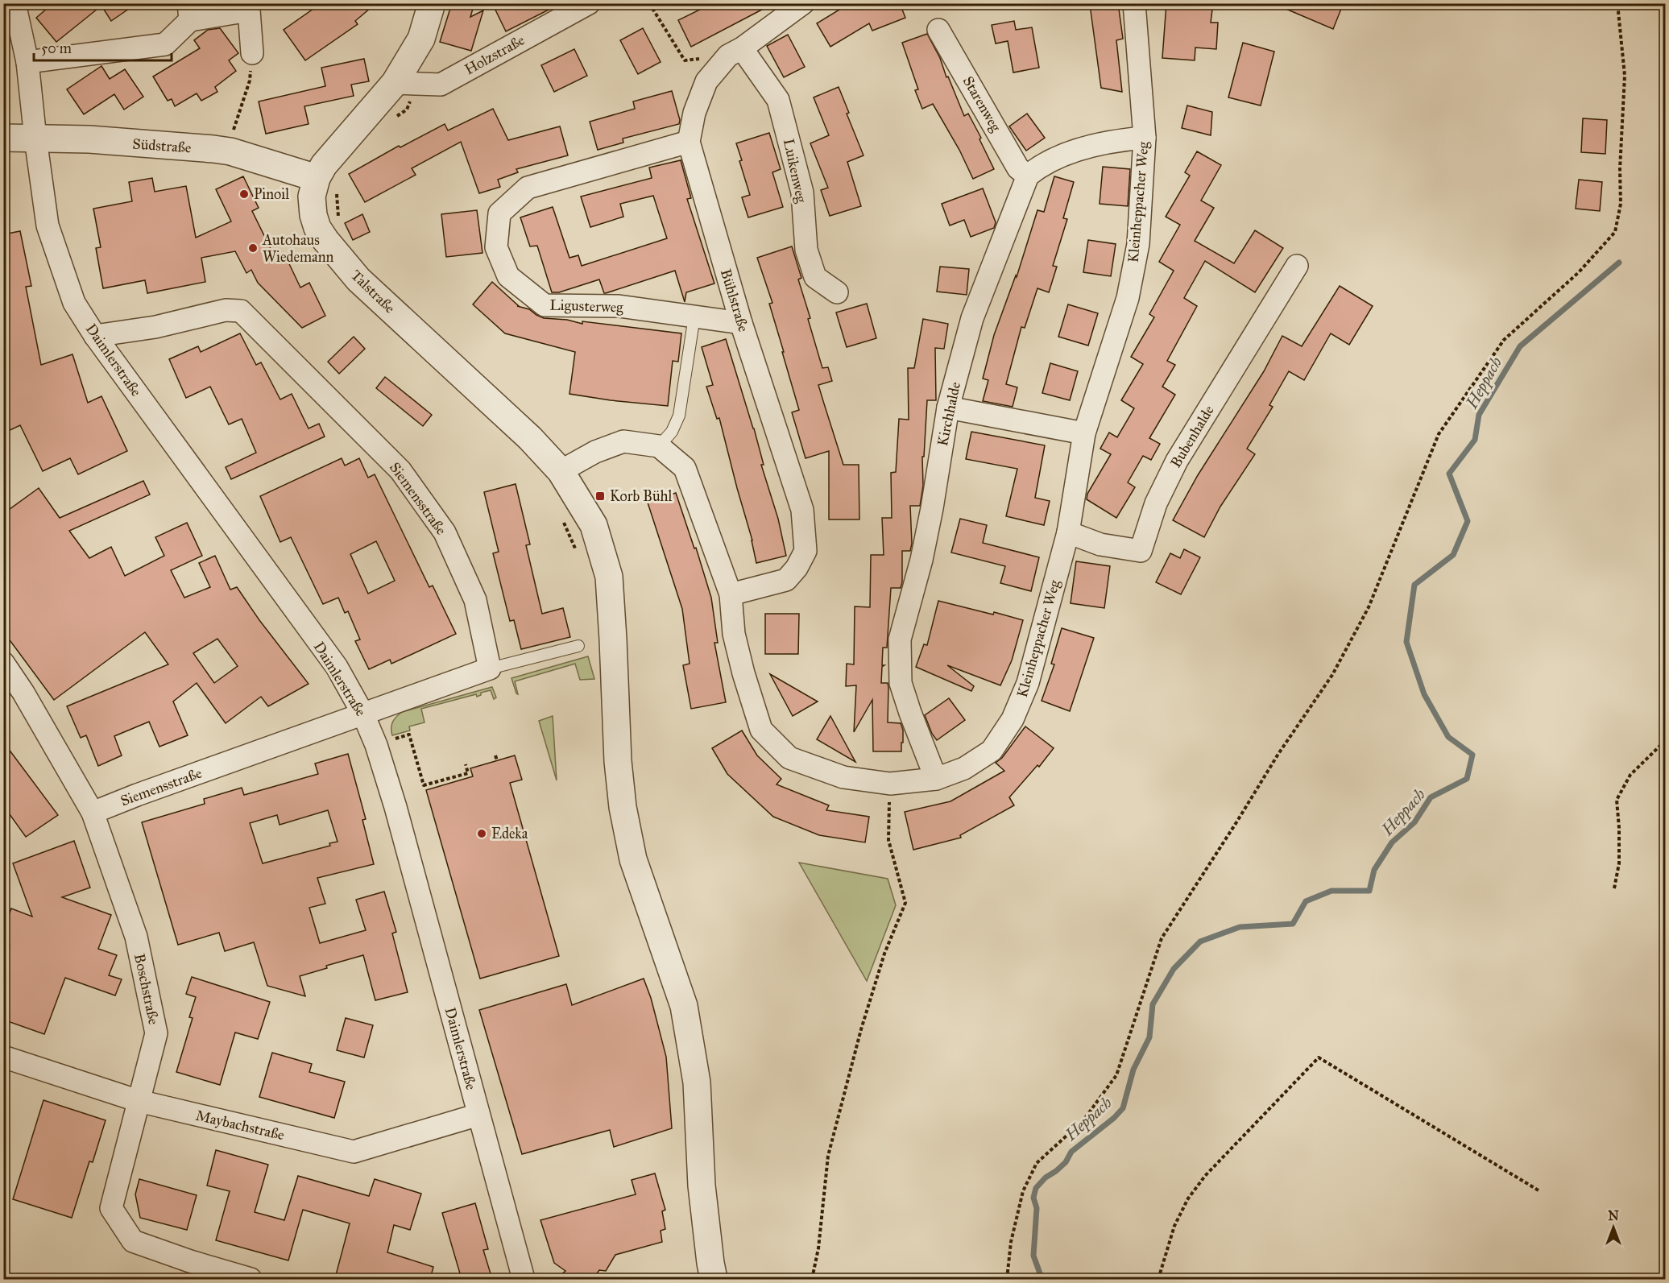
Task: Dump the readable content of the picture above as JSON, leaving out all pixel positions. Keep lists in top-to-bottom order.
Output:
{
  "streets": {
    "street": [
      "Holzstraße",
      "Starenweg",
      "Südstraße",
      "Luikenweg",
      "Kleinheppacher Weg",
      "Talstraße",
      "Bühlstraße",
      "Ligusterweg",
      "Daimlerstraße",
      "Kirchhalde",
      "Bubenhalde",
      "Siemensstraße",
      "Boschstraße",
      "Maybachstraße"
    ]
  },
  "crossings": [
    ["Holzstraße", "Talstraße"],
    ["Starenweg", "Kirchhalde"],
    ["Südstraße", "Talstraße"],
    ["Südstraße", "Daimlerstraße"],
    ["Luikenweg", "Bühlstraße"],
    ["Kleinheppacher Weg", "Bühlstraße"],
    ["Kleinheppacher Weg", "Kirchhalde"],
    ["Kleinheppacher Weg", "Bubenhalde"],
    ["Bühlstraße", "Ligusterweg"],
    ["Daimlerstraße", "Siemensstraße"],
    ["Daimlerstraße", "Maybachstraße"],
    ["Siemensstraße", "Boschstraße"],
    ["Boschstraße", "Maybachstraße"]
  ],
  "water": ["Heppach"],
  "places": {
    "other": ["Pinoil", "Autohaus Wiedemann", "Edeka"],
    "transit": ["Korb Bühl"]
  },
  "scale_bar": "50 m",
  "north": "top"
}
